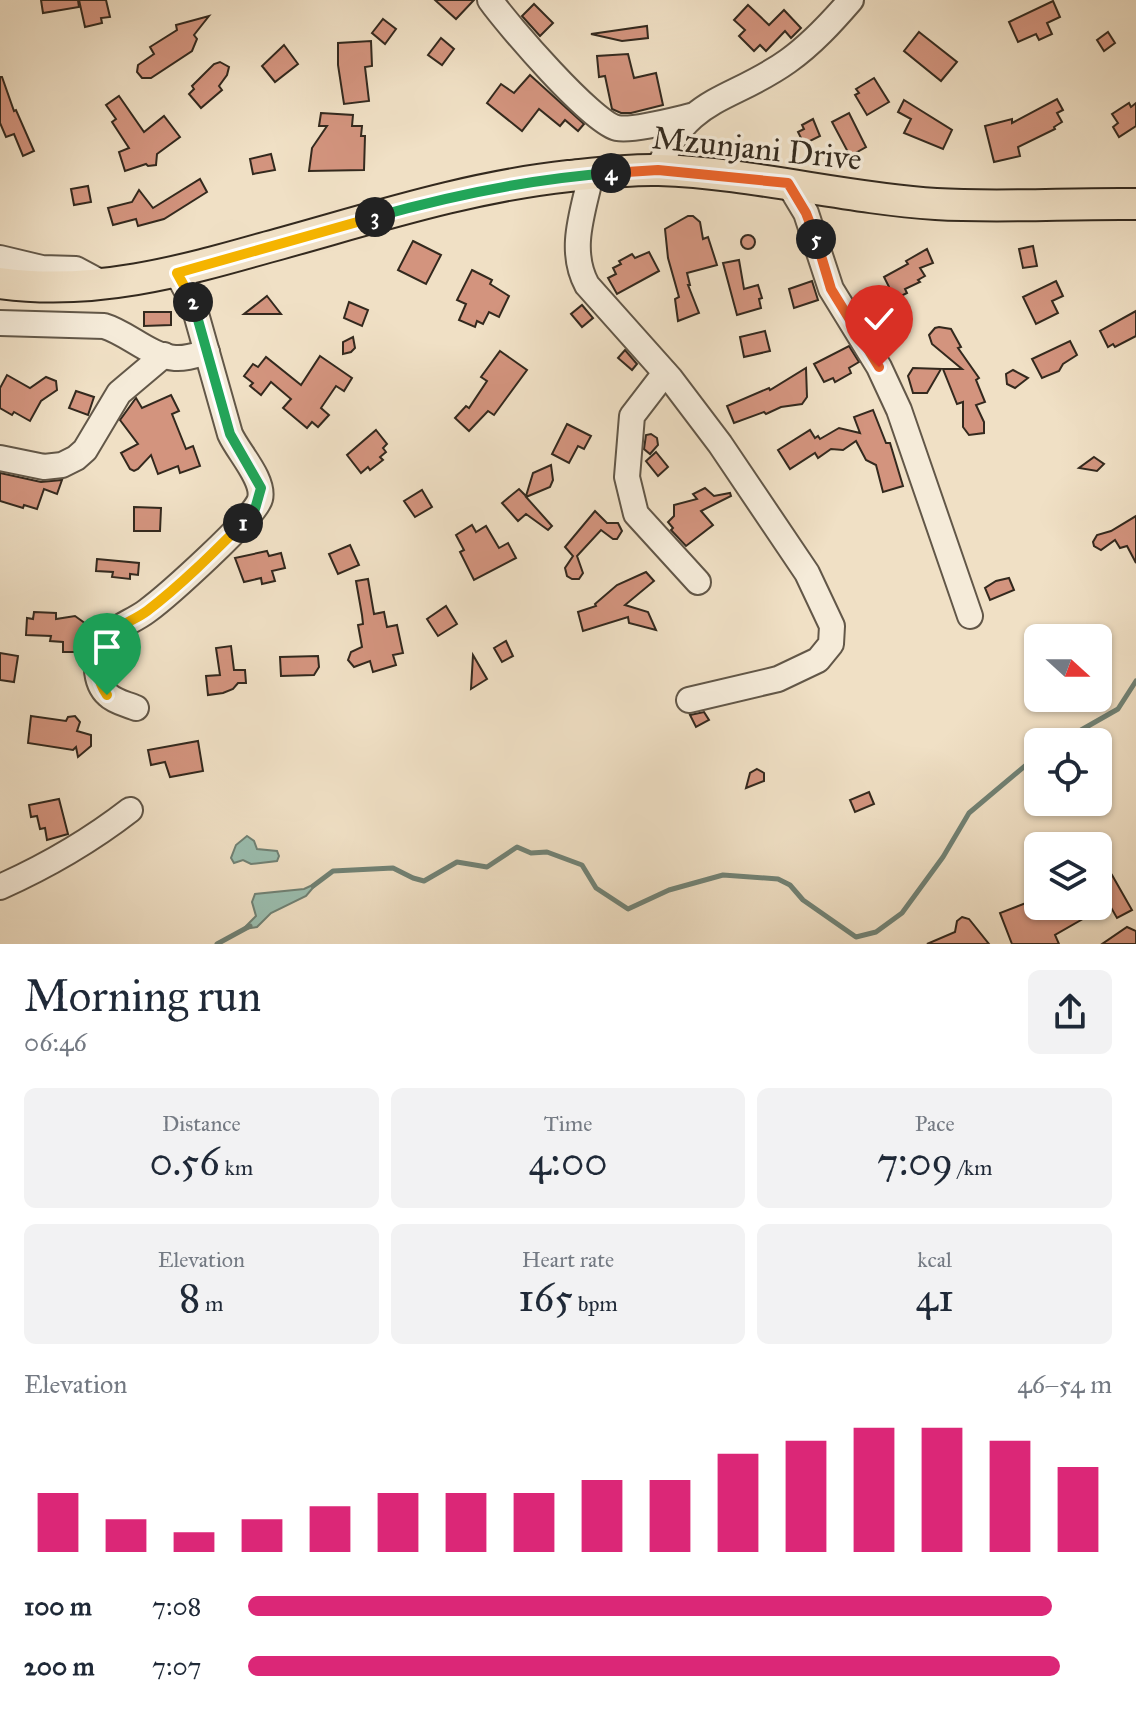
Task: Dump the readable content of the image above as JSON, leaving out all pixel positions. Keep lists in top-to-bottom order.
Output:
{
  "streets": {
    "main road": ["Mzunjani Drive"]
  },
  "north": "right",
  "page": {
    "pins": [
      "4",
      "3",
      "5",
      "2",
      "1"
    ],
    "heading": ["Morning run", "06:46"],
    "stats": [
      ["Distance", "0.56 km"],
      ["Time", "4:00"],
      ["Pace", "7:09 /km"],
      ["Elevation", "8 m"],
      ["Heart rate", "165 bpm"],
      ["kcal", "41"]
    ],
    "chart": ["Elevation", "46–54 m"],
    "list": [
      {
        "name": "100 m",
        "note": "7:08"
      },
      {
        "name": "200 m",
        "note": "7:07"
      }
    ]
  }
}
